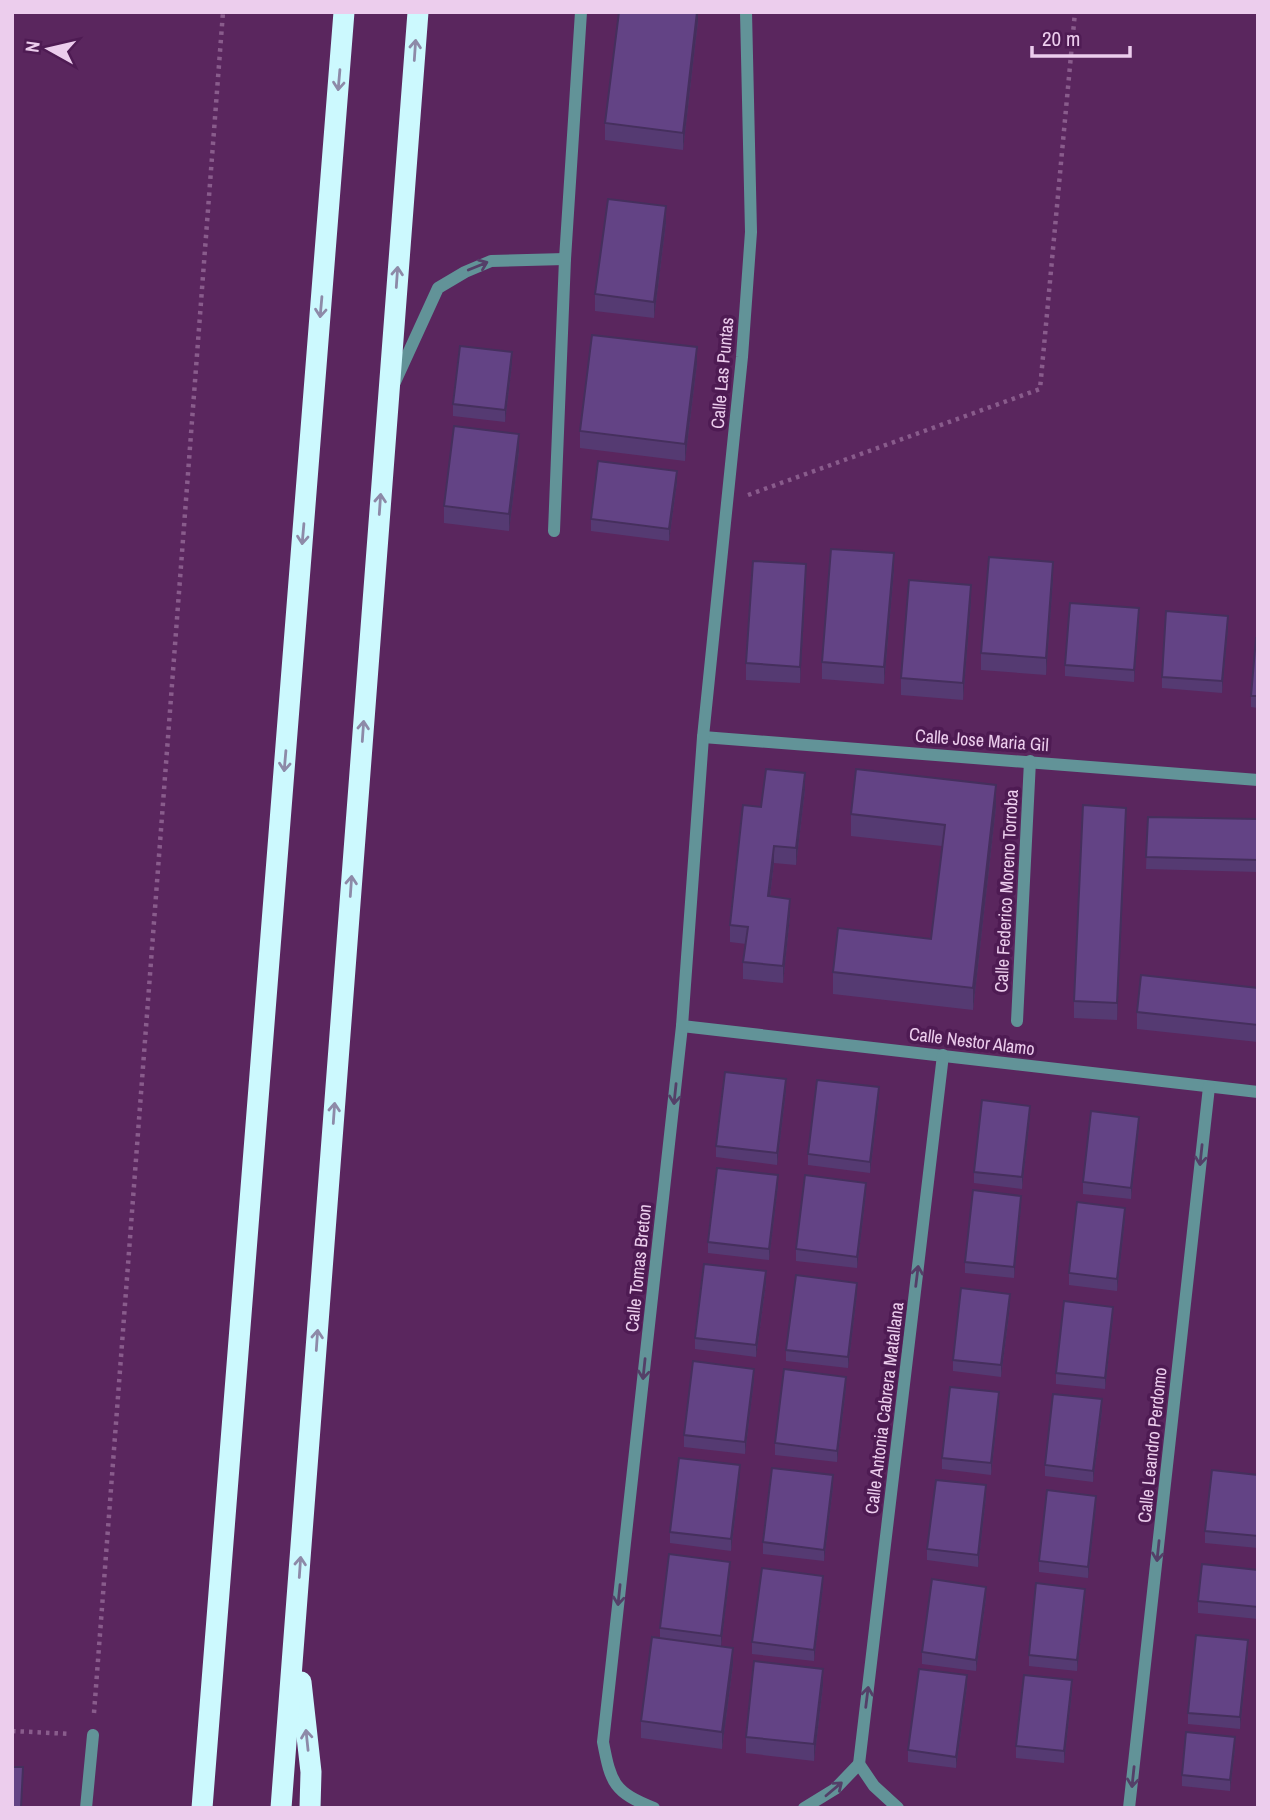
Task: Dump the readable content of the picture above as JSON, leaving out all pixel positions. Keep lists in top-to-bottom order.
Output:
{
  "streets": {
    "street": [
      "Calle Las Puntas",
      "Calle Jose Maria Gil",
      "Calle Federico Moreno Torroba",
      "Calle Nestor Alamo",
      "Calle Tomas Breton",
      "Calle Antonia Cabrera Matallana",
      "Calle Leandro Perdomo"
    ]
  },
  "crossings": [
    ["Calle Las Puntas", "Calle Jose Maria Gil"],
    ["Calle Las Puntas", "Calle Tomas Breton"],
    ["Calle Jose Maria Gil", "Calle Federico Moreno Torroba"],
    ["Calle Jose Maria Gil", "Calle Tomas Breton"],
    ["Calle Nestor Alamo", "Calle Tomas Breton"],
    ["Calle Nestor Alamo", "Calle Antonia Cabrera Matallana"],
    ["Calle Nestor Alamo", "Calle Leandro Perdomo"]
  ],
  "one_way": ["Calle Tomas Breton", "Calle Antonia Cabrera Matallana", "Calle Leandro Perdomo"],
  "scale_bar": "20 m",
  "north": "left"
}
